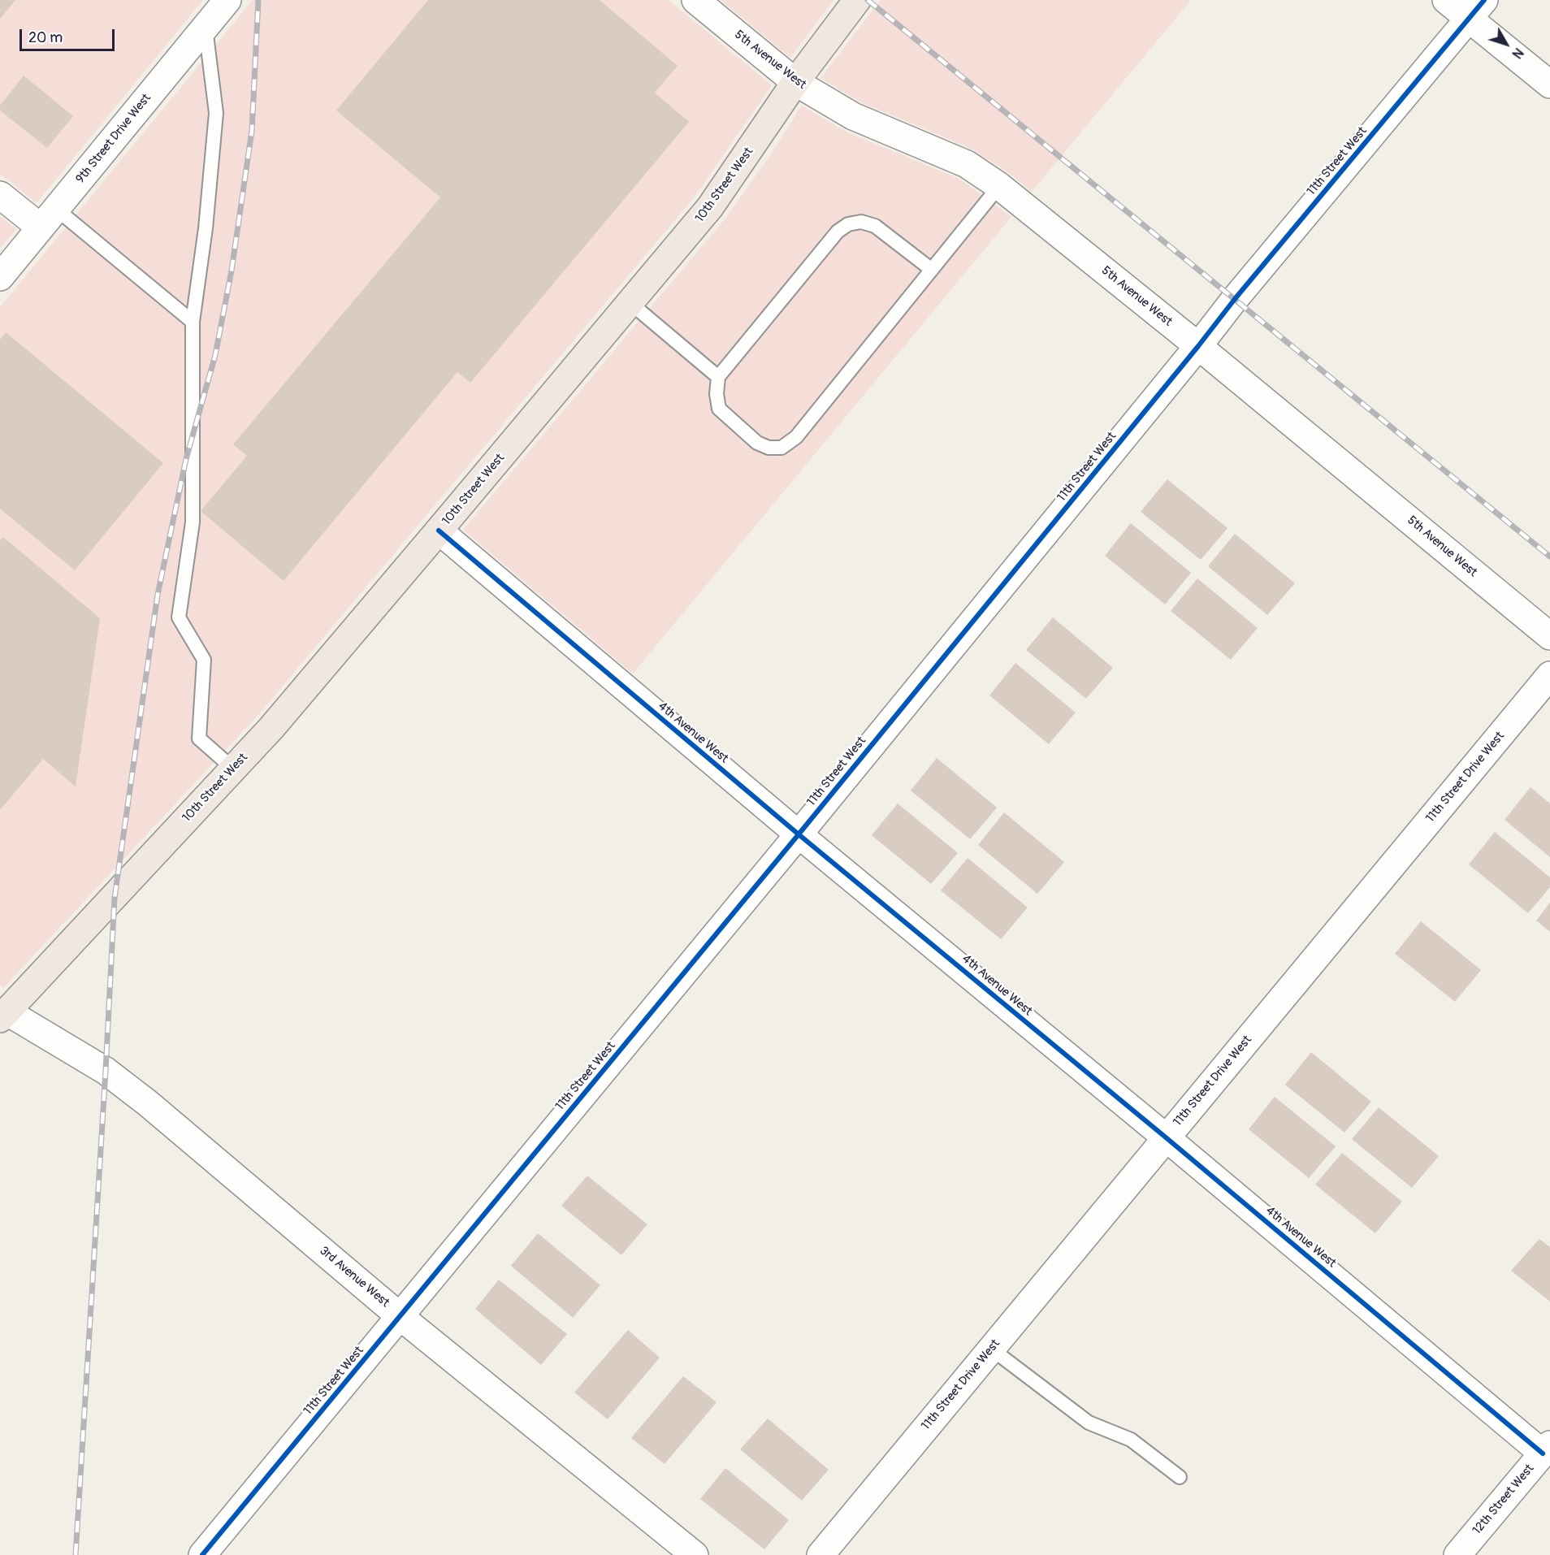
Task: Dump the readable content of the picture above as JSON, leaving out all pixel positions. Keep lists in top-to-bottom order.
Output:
{
  "streets": {
    "main road": ["10th Street West"],
    "street": [
      "5th Avenue West",
      "9th Street Drive West",
      "11th Street West",
      "4th Avenue West",
      "11th Street Drive West",
      "3rd Avenue West",
      "12th Street West"
    ]
  },
  "crossings": [
    ["5th Avenue West", "11th Street West"],
    ["5th Avenue West", "10th Street West"],
    ["11th Street West", "4th Avenue West"],
    ["11th Street West", "3rd Avenue West"],
    ["10th Street West", "4th Avenue West"],
    ["10th Street West", "3rd Avenue West"],
    ["4th Avenue West", "11th Street Drive West"],
    ["4th Avenue West", "12th Street West"]
  ],
  "scale_bar": "20 m",
  "north": "bottom right"
}
